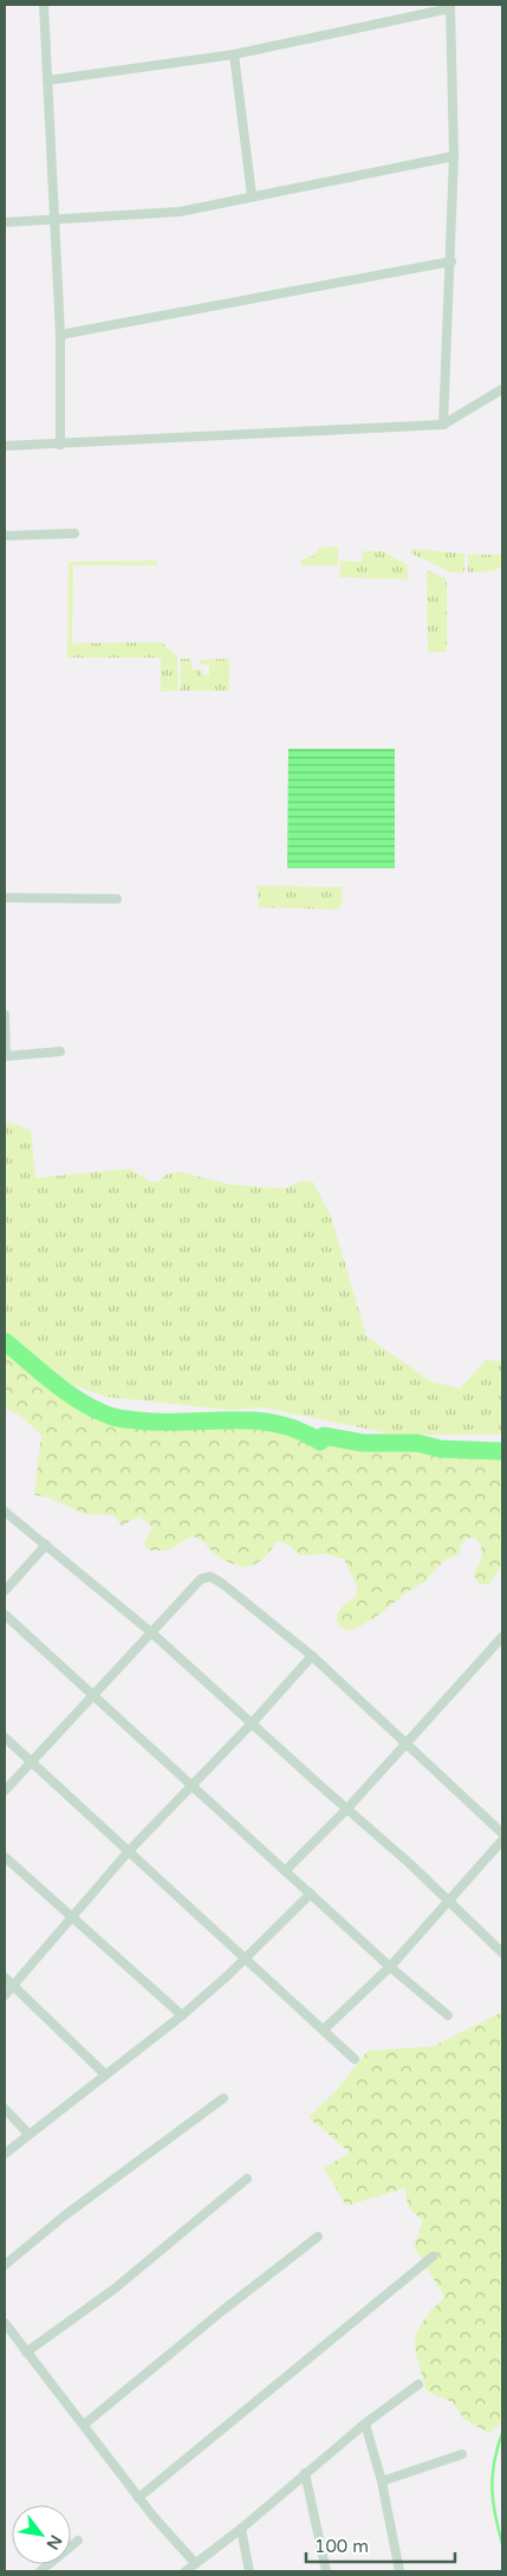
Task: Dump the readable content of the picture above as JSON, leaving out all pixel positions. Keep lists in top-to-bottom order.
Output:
{
  "scale_bar": "100 m",
  "north": "bottom right"
}
